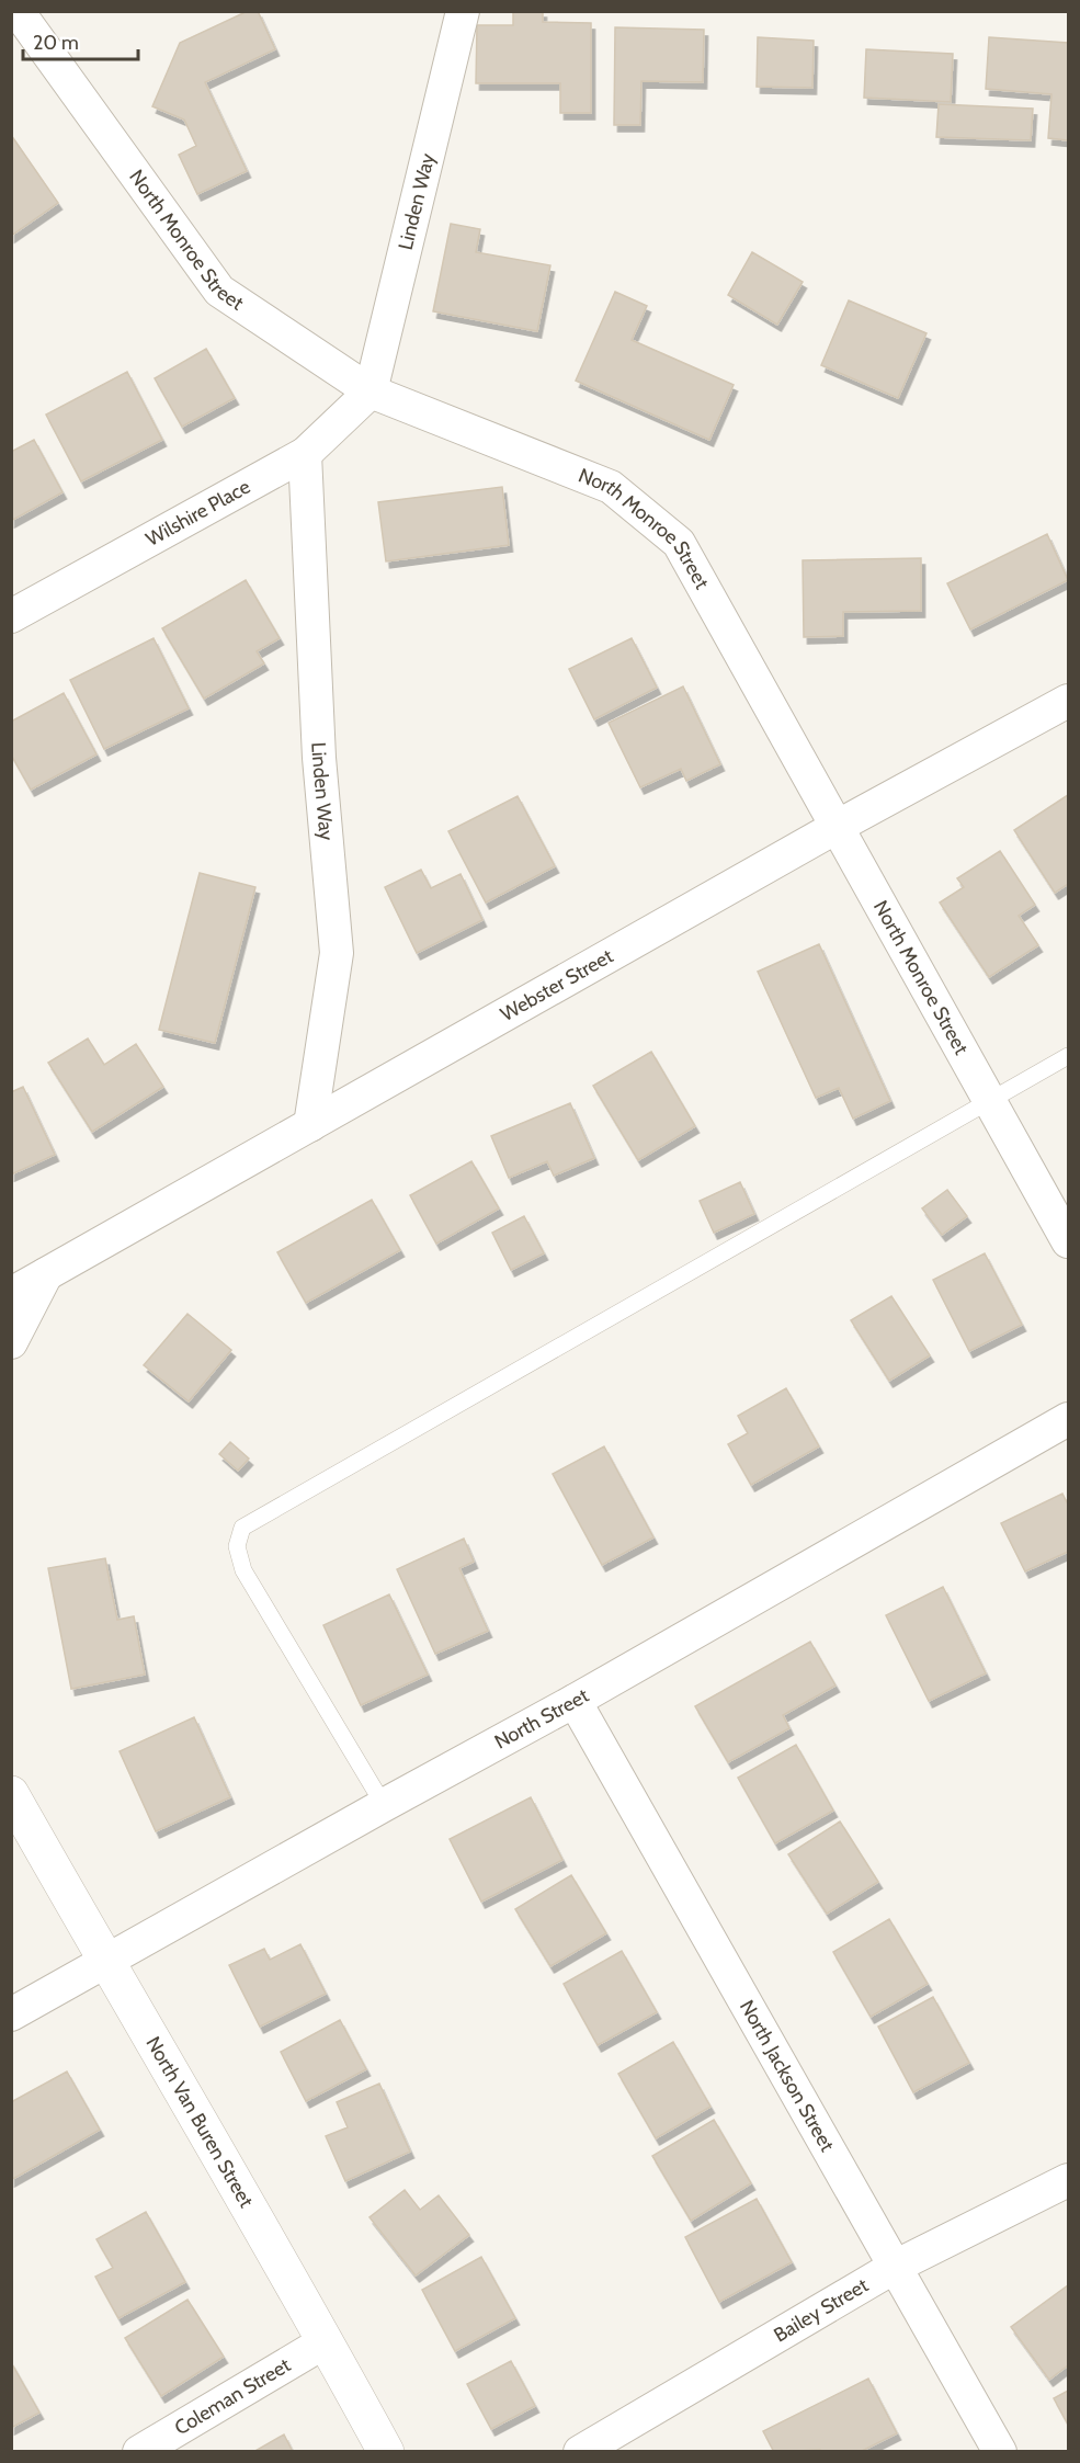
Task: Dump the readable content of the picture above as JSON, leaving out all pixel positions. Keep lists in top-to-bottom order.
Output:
{
  "streets": {
    "street": [
      "Linden Way",
      "North Monroe Street",
      "Wilshire Place",
      "Webster Street",
      "North Street",
      "North Jackson Street",
      "North Van Buren Street",
      "Bailey Street",
      "Coleman Street"
    ]
  },
  "crossings": [
    ["Linden Way", "North Monroe Street"],
    ["Linden Way", "Wilshire Place"],
    ["Linden Way", "Webster Street"],
    ["North Monroe Street", "Wilshire Place"],
    ["North Monroe Street", "Webster Street"],
    ["North Street", "North Jackson Street"],
    ["North Street", "North Van Buren Street"],
    ["North Jackson Street", "Bailey Street"],
    ["North Van Buren Street", "Coleman Street"]
  ],
  "scale_bar": "20 m"
}
